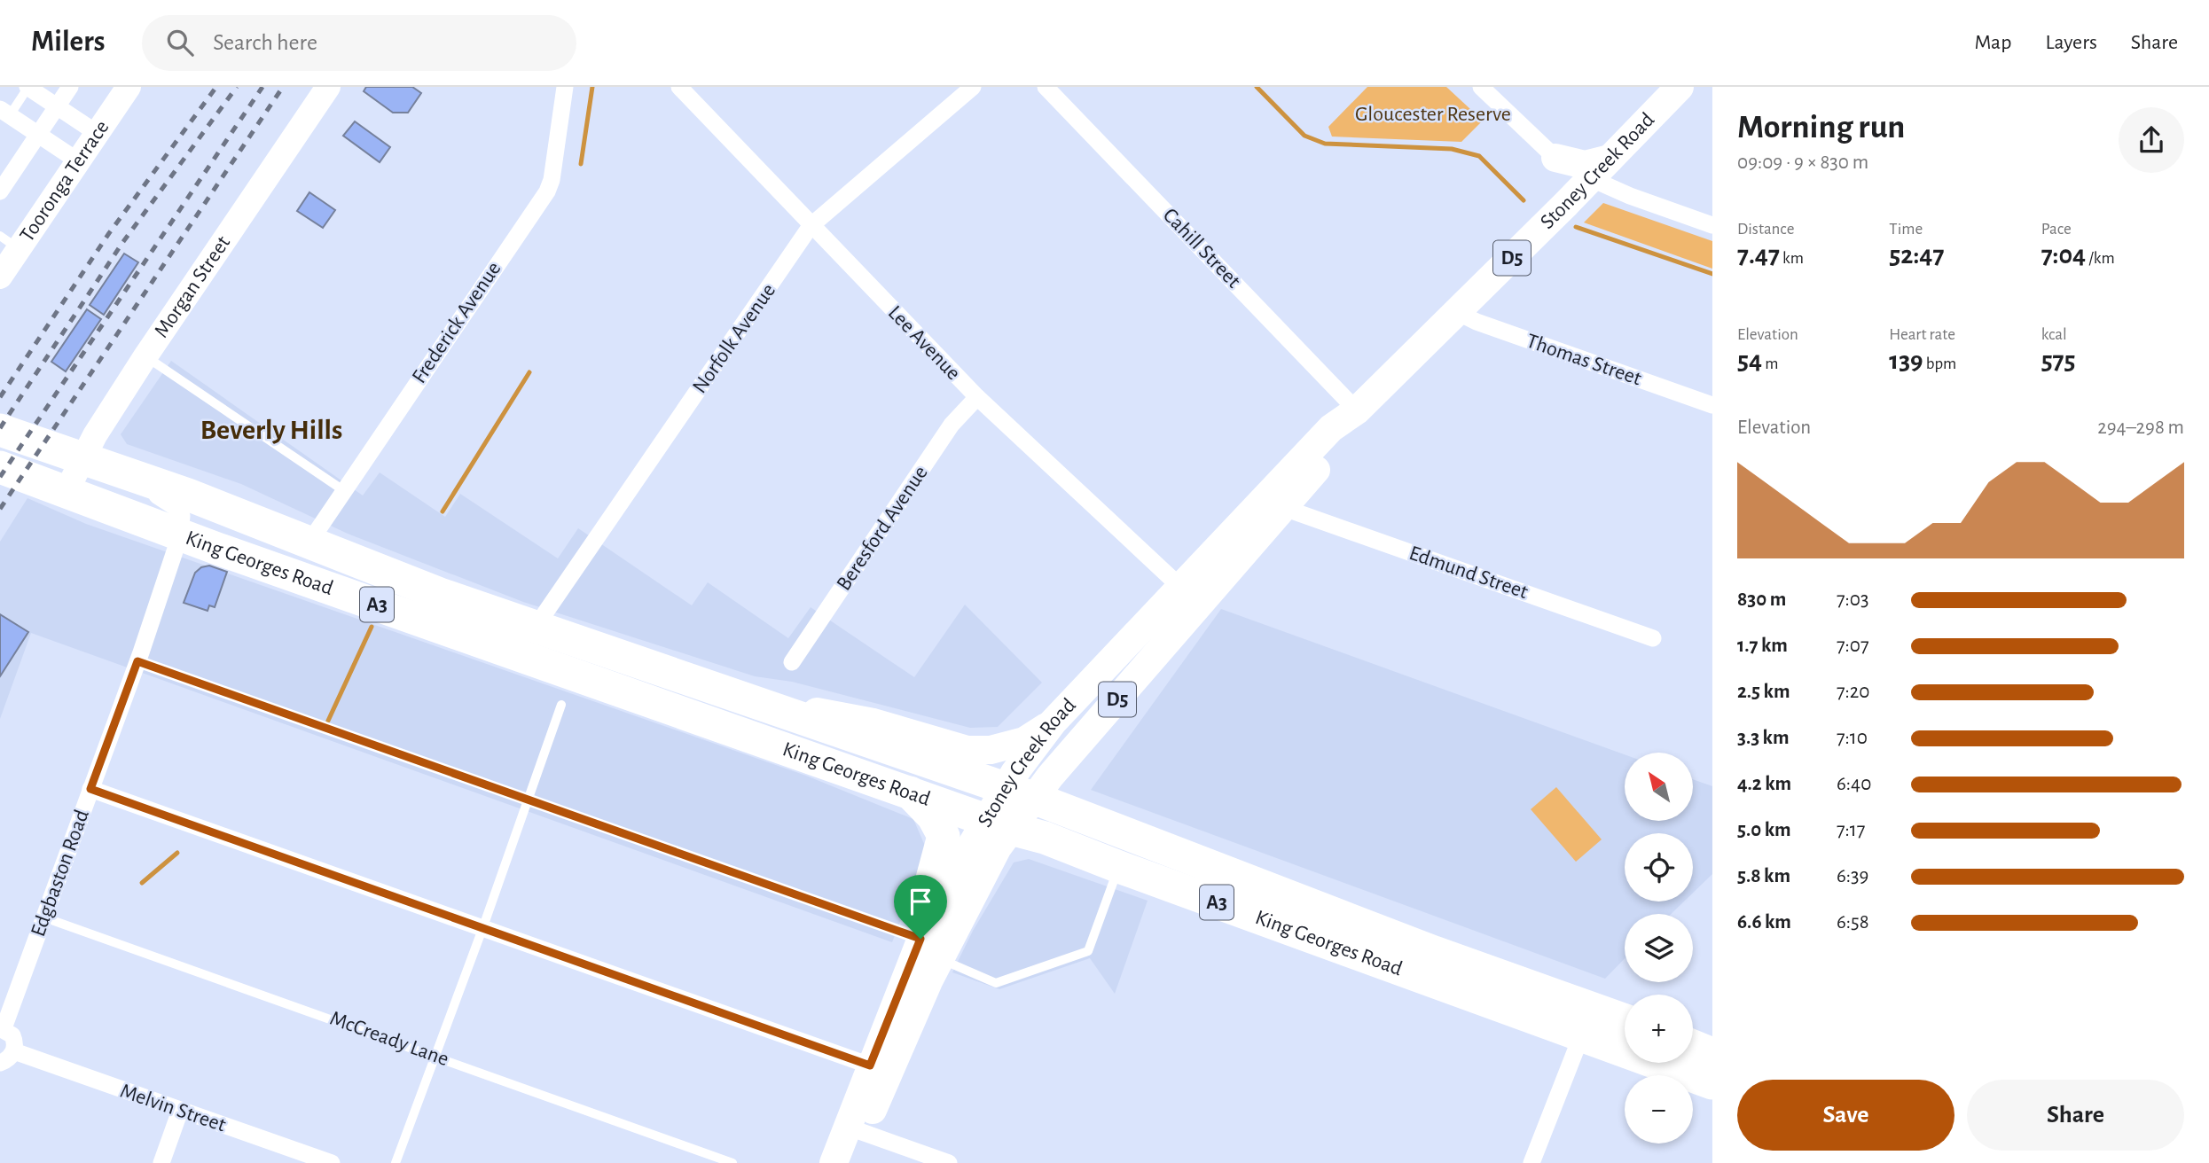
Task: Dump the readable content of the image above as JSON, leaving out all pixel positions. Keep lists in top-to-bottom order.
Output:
{
  "streets": {
    "highway": ["King Georges Road", "A3"],
    "main road": ["Stoney Creek Road", "D5"],
    "street": [
      "Tooronga Terrace",
      "Cahill Street",
      "Morgan Street",
      "Frederick Avenue",
      "Norfolk Avenue",
      "Lee Avenue",
      "Thomas Street",
      "Beresford Avenue",
      "Edmund Street",
      "Edgbaston Road",
      "Melvin Street"
    ],
    "lane": ["McCready Lane"]
  },
  "crossings": [
    ["Stoney Creek Road", "Cahill Street"],
    ["Stoney Creek Road", "Lee Avenue"],
    ["Stoney Creek Road", "Thomas Street"],
    ["Stoney Creek Road", "King Georges Road"],
    ["Stoney Creek Road", "Edmund Street"],
    ["Morgan Street", "King Georges Road"],
    ["Morgan Street", "Edgbaston Road"],
    ["Frederick Avenue", "King Georges Road"],
    ["Norfolk Avenue", "Lee Avenue"],
    ["Norfolk Avenue", "King Georges Road"],
    ["Lee Avenue", "Beresford Avenue"],
    ["King Georges Road", "Edgbaston Road"],
    ["Edgbaston Road", "McCready Lane"],
    ["Edgbaston Road", "Melvin Street"]
  ],
  "districts": ["Beverly Hills"],
  "parks": ["Gloucester Reserve"],
  "north": "top left",
  "page": {
    "header": "Milers",
    "search": "Search here",
    "nav": ["Map", "Layers", "Share"],
    "heading": ["Morning run", "09:09 · 9 × 830 m"],
    "stats": [
      ["Distance", "7.47 km"],
      ["Time", "52:47"],
      ["Pace", "7:04 /km"],
      ["Elevation", "54 m"],
      ["Heart rate", "139 bpm"],
      ["kcal", "575"]
    ],
    "chart": ["Elevation", "294–298 m"],
    "list": [
      {
        "name": "830 m",
        "note": "7:03"
      },
      {
        "name": "1.7 km",
        "note": "7:07"
      },
      {
        "name": "2.5 km",
        "note": "7:20"
      },
      {
        "name": "3.3 km",
        "note": "7:10"
      },
      {
        "name": "4.2 km",
        "note": "6:40"
      },
      {
        "name": "5.0 km",
        "note": "7:17"
      },
      {
        "name": "5.8 km",
        "note": "6:39"
      },
      {
        "name": "6.6 km",
        "note": "6:58"
      }
    ],
    "map_buttons": ["+", "−"],
    "buttons": ["Save", "Share"]
  }
}
